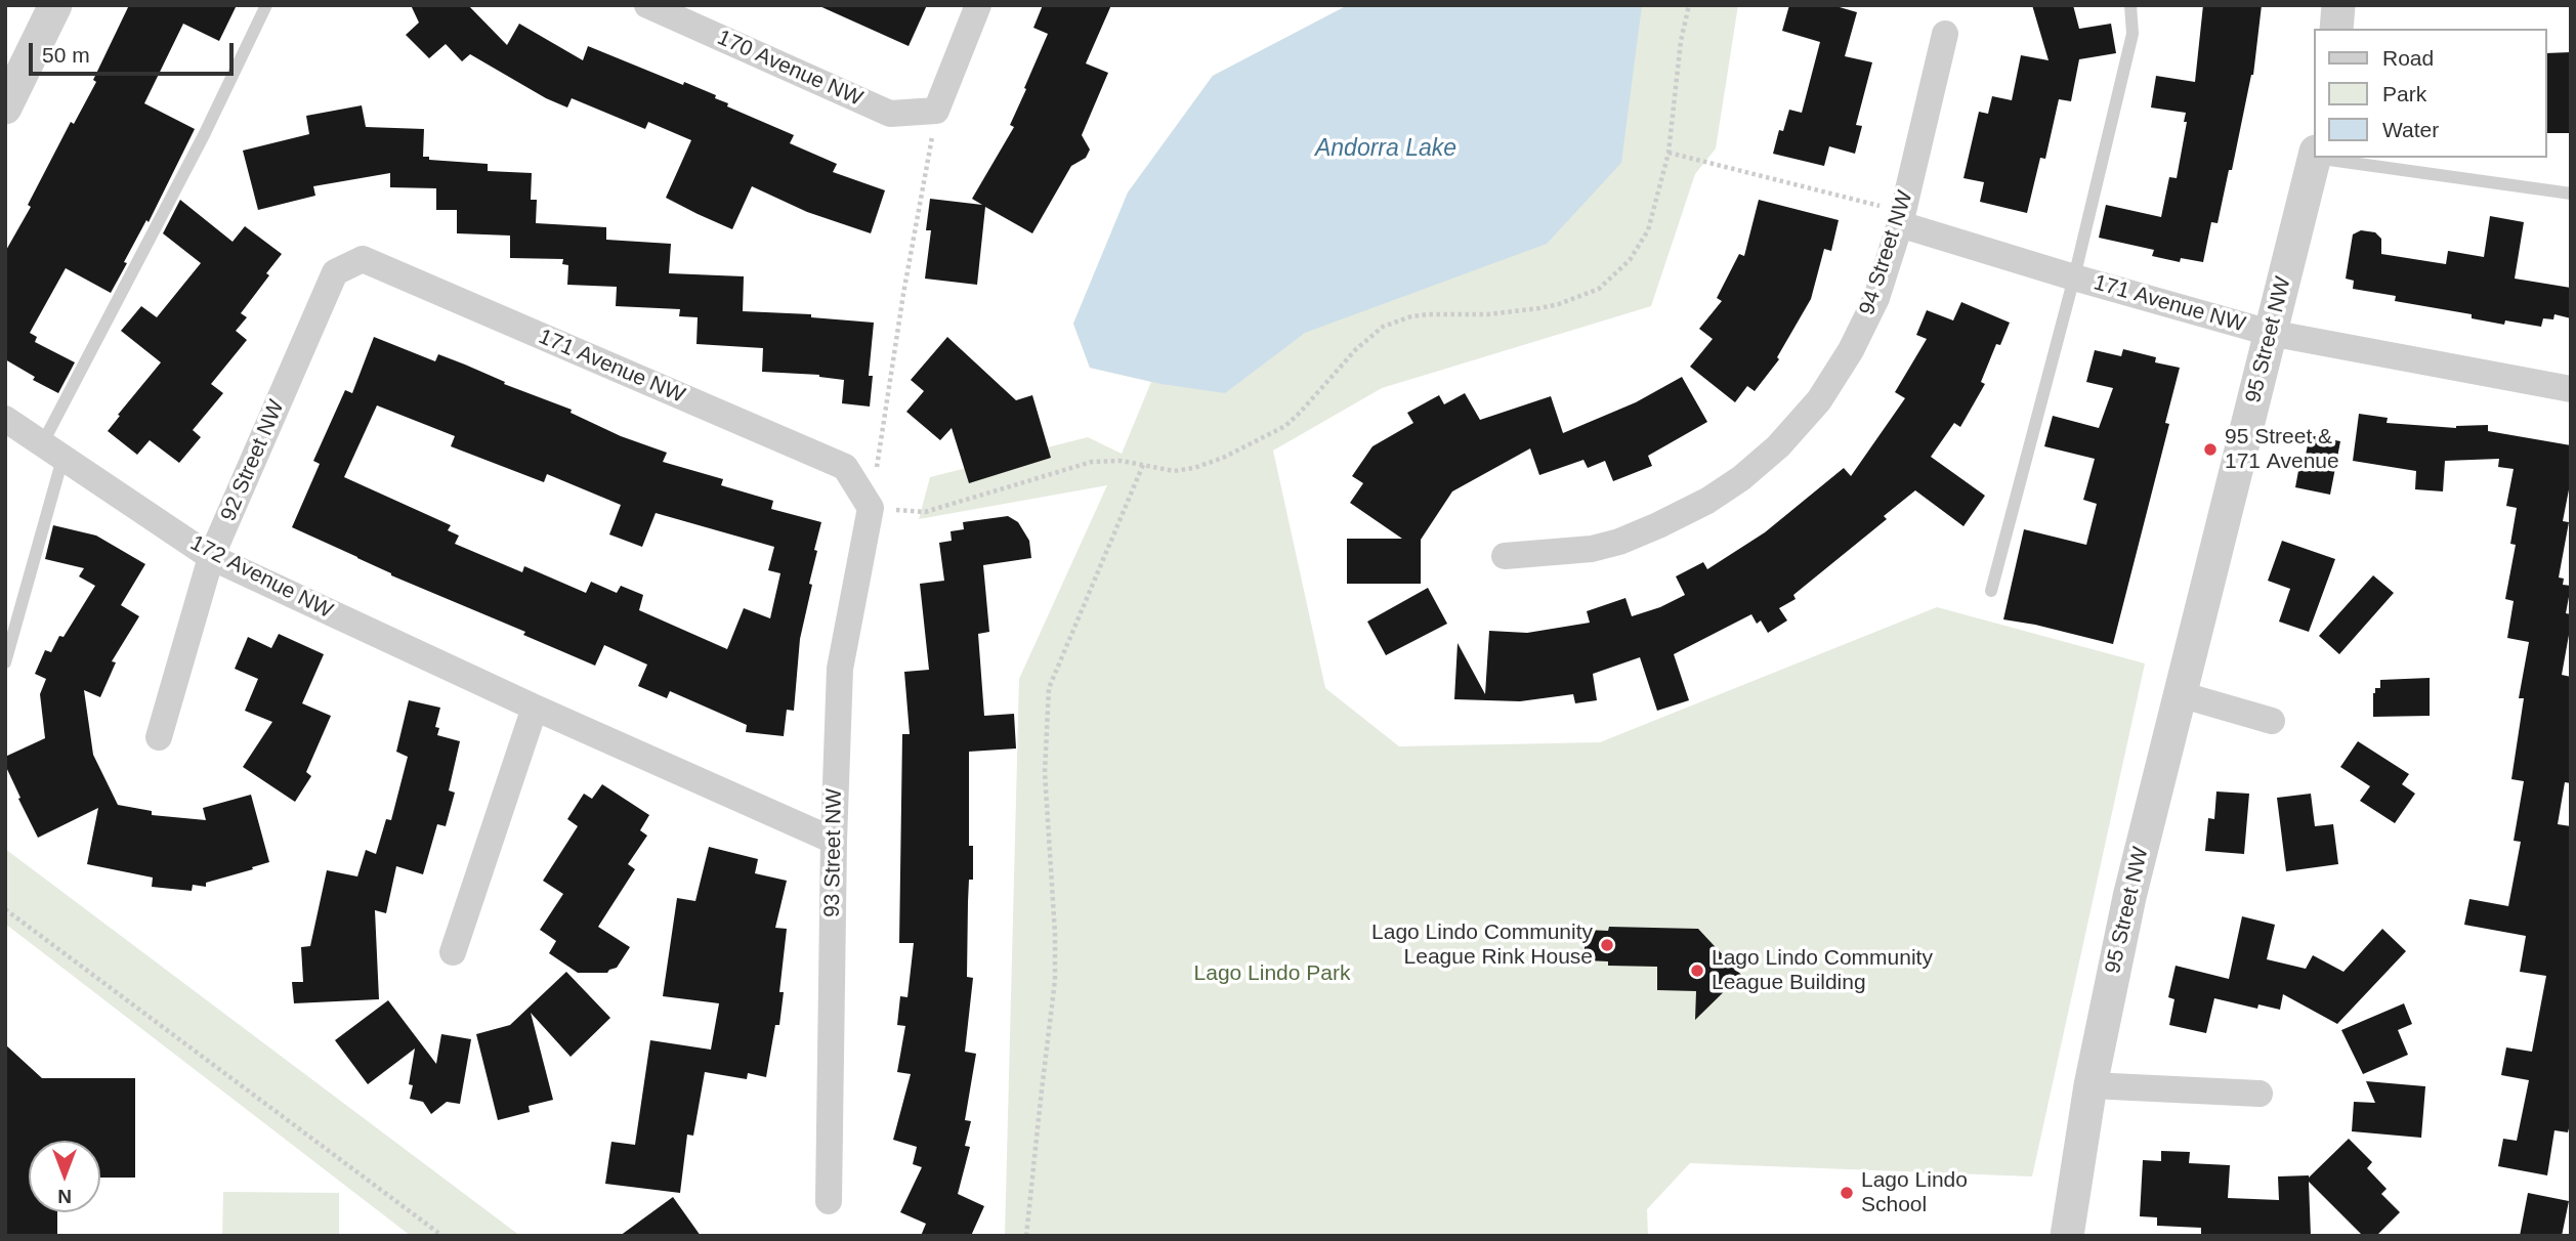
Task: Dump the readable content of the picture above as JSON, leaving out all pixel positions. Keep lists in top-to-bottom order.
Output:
{
  "streets": {
    "street": [
      "170 Avenue NW",
      "94 Street NW",
      "171 Avenue NW",
      "95 Street NW",
      "92 Street NW",
      "172 Avenue NW",
      "93 Street NW"
    ]
  },
  "crossings": [
    ["94 Street NW", "171 Avenue NW"],
    ["171 Avenue NW", "95 Street NW"],
    ["171 Avenue NW", "92 Street NW"],
    ["171 Avenue NW", "93 Street NW"],
    ["92 Street NW", "172 Avenue NW"],
    ["172 Avenue NW", "93 Street NW"]
  ],
  "water": ["Andorra Lake"],
  "parks": ["Lago Lindo Park"],
  "places": [
    "95 Street & 171 Avenue",
    "Lago Lindo Community League Rink House",
    "Lago Lindo Community League Building",
    "Lago Lindo School"
  ],
  "legend": ["Road", "Park", "Water"],
  "scale_bar": "50 m",
  "north": "bottom"
}
